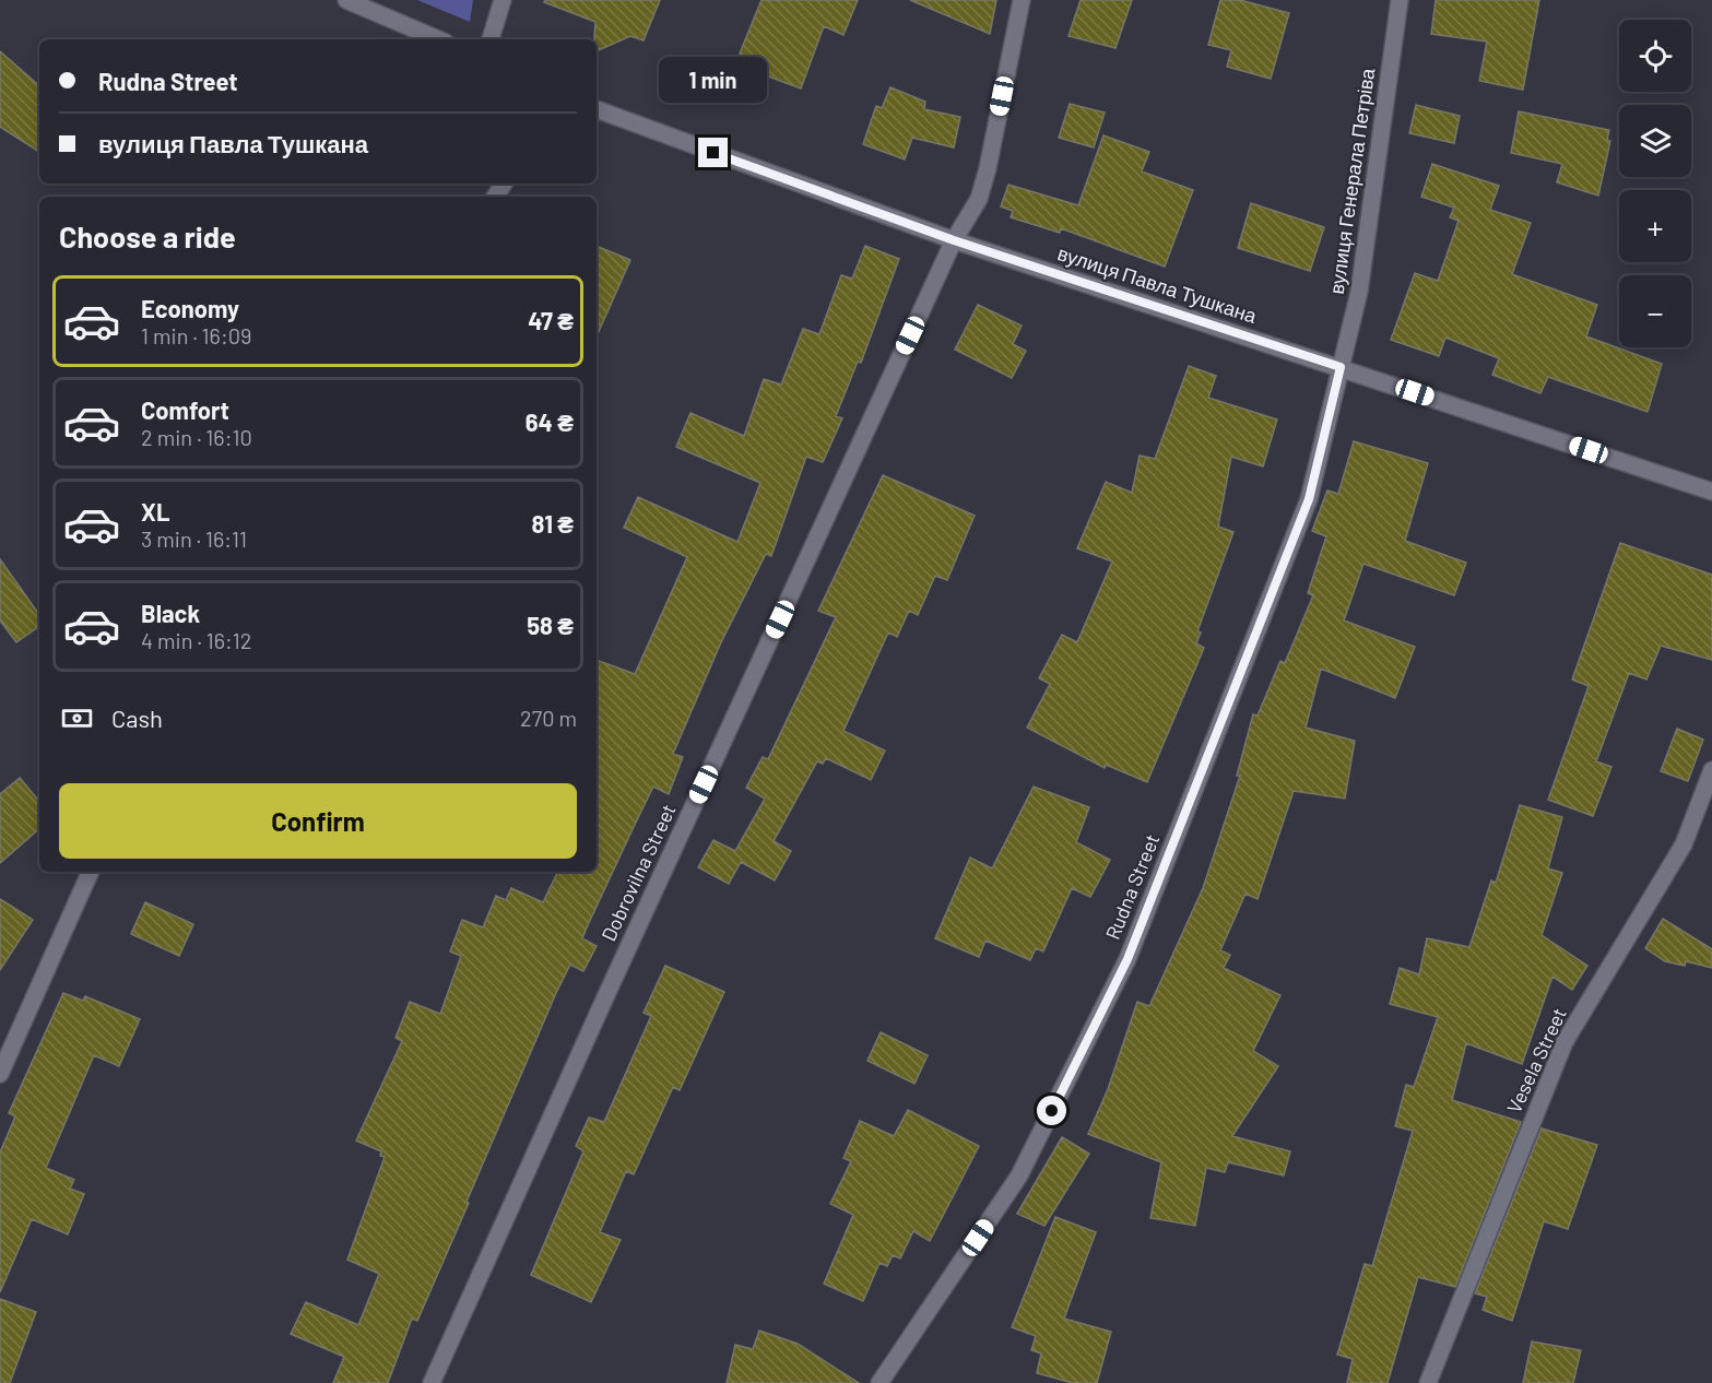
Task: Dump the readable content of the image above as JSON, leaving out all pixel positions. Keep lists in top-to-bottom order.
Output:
{
  "streets": {
    "street": [
      "вулиця Генерала Петріва",
      "вулиця Павла Тушкана",
      "Dobrovilna Street",
      "Rudna Street",
      "Vesela Street"
    ]
  },
  "crossings": [
    ["вулиця Генерала Петріва", "вулиця Павла Тушкана"],
    ["вулиця Генерала Петріва", "Rudna Street"],
    ["вулиця Павла Тушкана", "Dobrovilna Street"],
    ["вулиця Павла Тушкана", "Rudna Street"]
  ],
  "page": {
    "map_buttons": ["+", "−"],
    "banner": ["Rudna Street", "вулиця Павла Тушкана"],
    "bubble": "1 min",
    "heading": "Choose a ride",
    "list": [
      {
        "name": "Economy",
        "note": "1 min · 16:09",
        "value": "47 ₴"
      },
      {
        "name": "Comfort",
        "note": "2 min · 16:10",
        "value": "64 ₴"
      },
      {
        "name": "XL",
        "note": "3 min · 16:11",
        "value": "81 ₴"
      },
      {
        "name": "Black",
        "note": "4 min · 16:12",
        "value": "58 ₴"
      }
    ],
    "pay": ["Cash", "270 m"],
    "buttons": "Confirm"
  }
}
